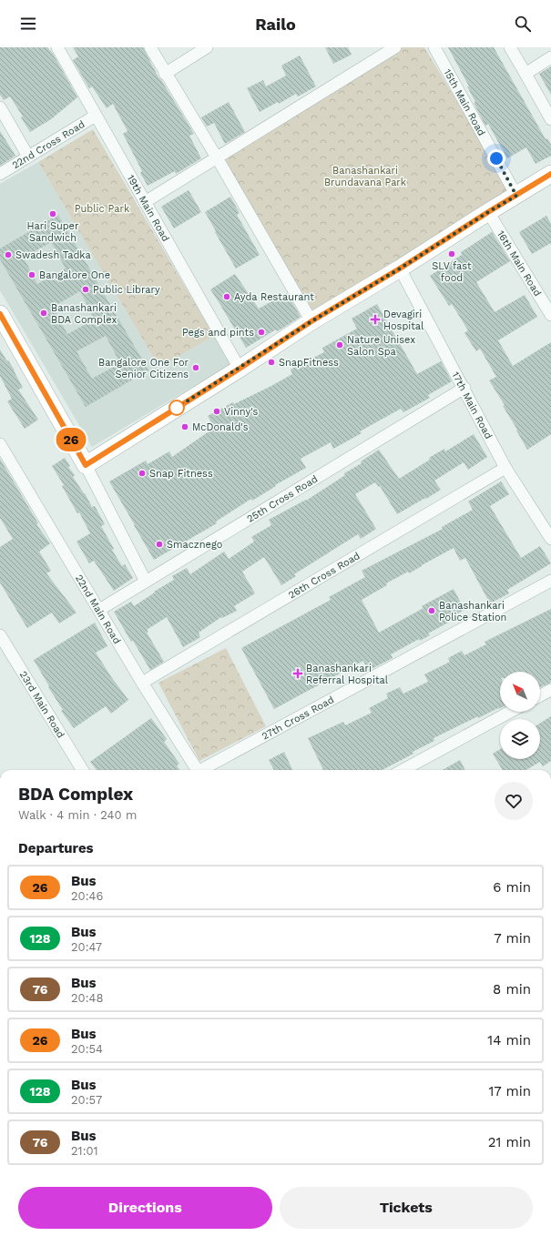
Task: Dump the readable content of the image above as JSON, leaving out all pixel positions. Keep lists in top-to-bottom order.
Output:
{
  "streets": {
    "street": [
      "15th Main Road",
      "22nd Cross Road",
      "19th Main Road",
      "16th Main Road",
      "17th Main Road",
      "25th Cross Road",
      "26th Cross Road",
      "22nd Main Road",
      "23rd Main Road",
      "27th Cross Road"
    ]
  },
  "crossings": [
    ["22nd Cross Road", "19th Main Road"],
    ["17th Main Road", "25th Cross Road"],
    ["17th Main Road", "26th Cross Road"],
    ["25th Cross Road", "22nd Main Road"],
    ["26th Cross Road", "22nd Main Road"]
  ],
  "parks": ["Banashankari Brundavana Park", "Public Park"],
  "places": {
    "other": [
      "Hari Super Sandwich",
      "SLV fast food",
      "Swadesh Tadka",
      "Bangalore One",
      "Public Library",
      "Ayda Restaurant",
      "Banashankari BDA Complex",
      "Pegs and pints",
      "Nature Unisex Salon Spa",
      "SnapFitness",
      "Bangalore One For Senior Citizens",
      "Vinny's",
      "McDonald's",
      "Snap Fitness",
      "Smacznego",
      "Banashankari Police Station"
    ],
    "health": ["Devagiri Hospital", "Banashankari Referral Hospital"]
  },
  "lines": ["bus line 26"],
  "north": "top left",
  "page": {
    "header": "Railo",
    "on_map": "26",
    "heading": [
      ["BDA Complex", "Walk · 4 min · 240 m"],
      "Departures"
    ],
    "list": [
      {
        "mark": "26",
        "name": "Bus",
        "note": "20:46",
        "value": "6 min"
      },
      {
        "mark": "128",
        "name": "Bus",
        "note": "20:47",
        "value": "7 min"
      },
      {
        "mark": "76",
        "name": "Bus",
        "note": "20:48",
        "value": "8 min"
      },
      {
        "mark": "26",
        "name": "Bus",
        "note": "20:54",
        "value": "14 min"
      },
      {
        "mark": "128",
        "name": "Bus",
        "note": "20:57",
        "value": "17 min"
      },
      {
        "mark": "76",
        "name": "Bus",
        "note": "21:01",
        "value": "21 min"
      }
    ],
    "buttons": ["Directions", "Tickets"]
  }
}
